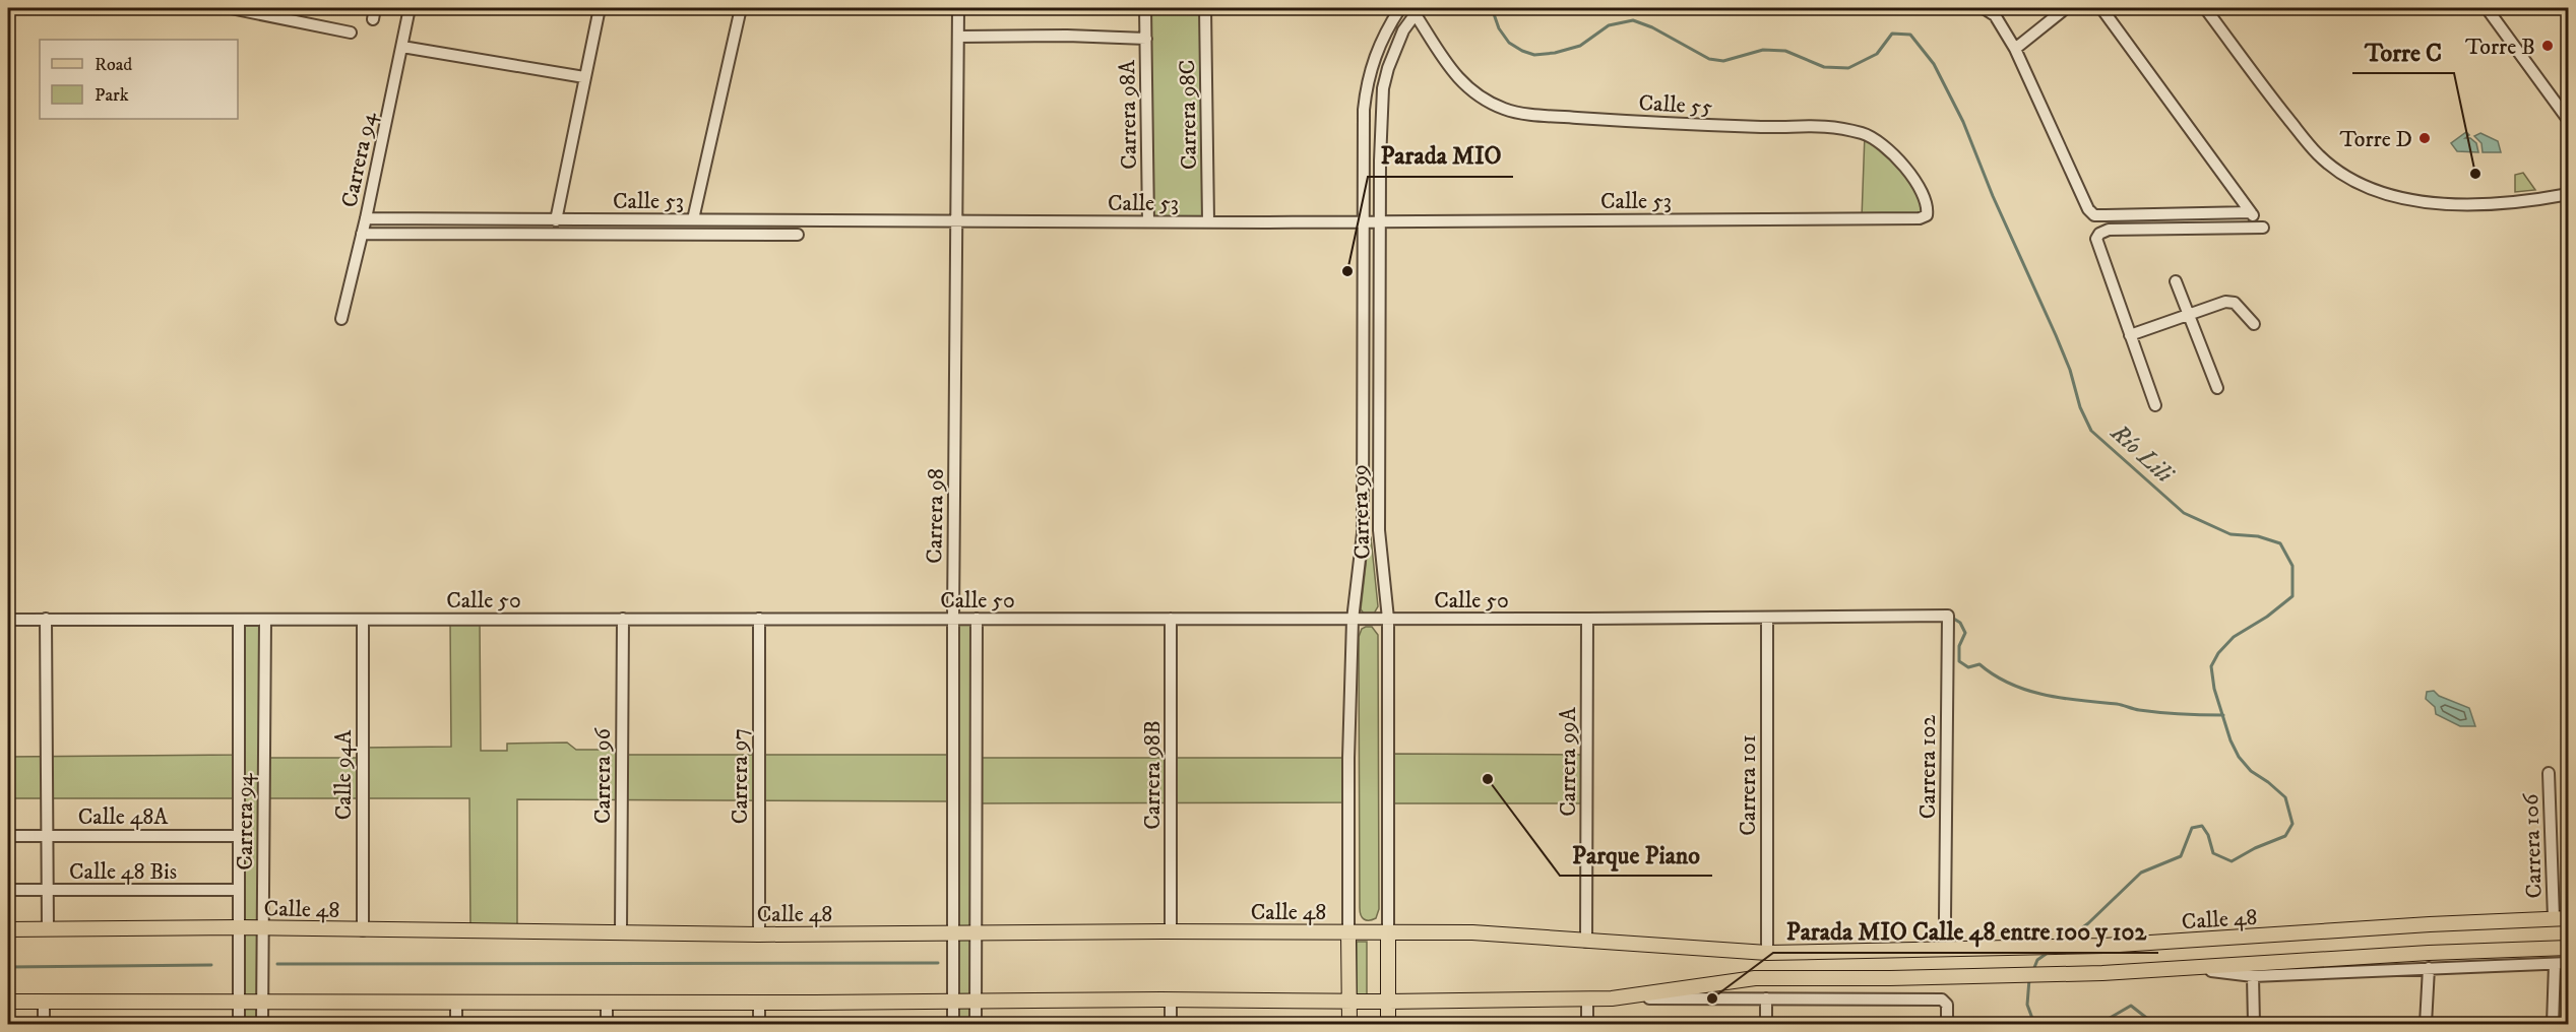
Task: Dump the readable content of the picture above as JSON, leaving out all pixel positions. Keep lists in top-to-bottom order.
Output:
{
  "streets": {
    "main road": ["Carrera 99", "Calle 48"],
    "street": [
      "Calle 55",
      "Carrera 98A",
      "Carrera 98C",
      "Carrera 94",
      "Calle 53",
      "Carrera 98",
      "Calle 50",
      "Carrera 99A",
      "Carrera 102",
      "Calle 94A",
      "Carrera 98B",
      "Carrera 96",
      "Carrera 97",
      "Carrera 101",
      "Calle 48A",
      "Carrera 106",
      "Calle 48 Bis"
    ]
  },
  "crossings": [
    ["Calle 55", "Calle 53"],
    ["Calle 55", "Carrera 99"],
    ["Carrera 98A", "Calle 53"],
    ["Carrera 98C", "Calle 53"],
    ["Carrera 94", "Calle 53"],
    ["Carrera 94", "Calle 50"],
    ["Carrera 94", "Calle 48A"],
    ["Carrera 94", "Calle 48 Bis"],
    ["Carrera 94", "Calle 48"],
    ["Calle 53", "Carrera 99"],
    ["Calle 53", "Carrera 98"],
    ["Carrera 99", "Calle 50"],
    ["Carrera 99", "Calle 48"],
    ["Carrera 98", "Calle 50"],
    ["Carrera 98", "Calle 48"],
    ["Calle 50", "Carrera 99A"],
    ["Calle 50", "Carrera 102"],
    ["Calle 50", "Calle 94A"],
    ["Calle 50", "Carrera 98B"],
    ["Calle 50", "Carrera 96"],
    ["Calle 50", "Carrera 97"],
    ["Calle 50", "Carrera 101"],
    ["Carrera 99A", "Calle 48"],
    ["Calle 94A", "Calle 48"],
    ["Carrera 98B", "Calle 48"],
    ["Carrera 96", "Calle 48"],
    ["Carrera 97", "Calle 48"],
    ["Carrera 101", "Calle 48"],
    ["Carrera 106", "Calle 48"]
  ],
  "water": ["Río Lili"],
  "places": [
    "Torre B",
    "Torre D",
    "Torre C",
    "Parada MIO",
    "Parque Piano",
    "Parada MIO Calle 48 entre 100 y 102"
  ],
  "legend": ["Road", "Park"]
}
